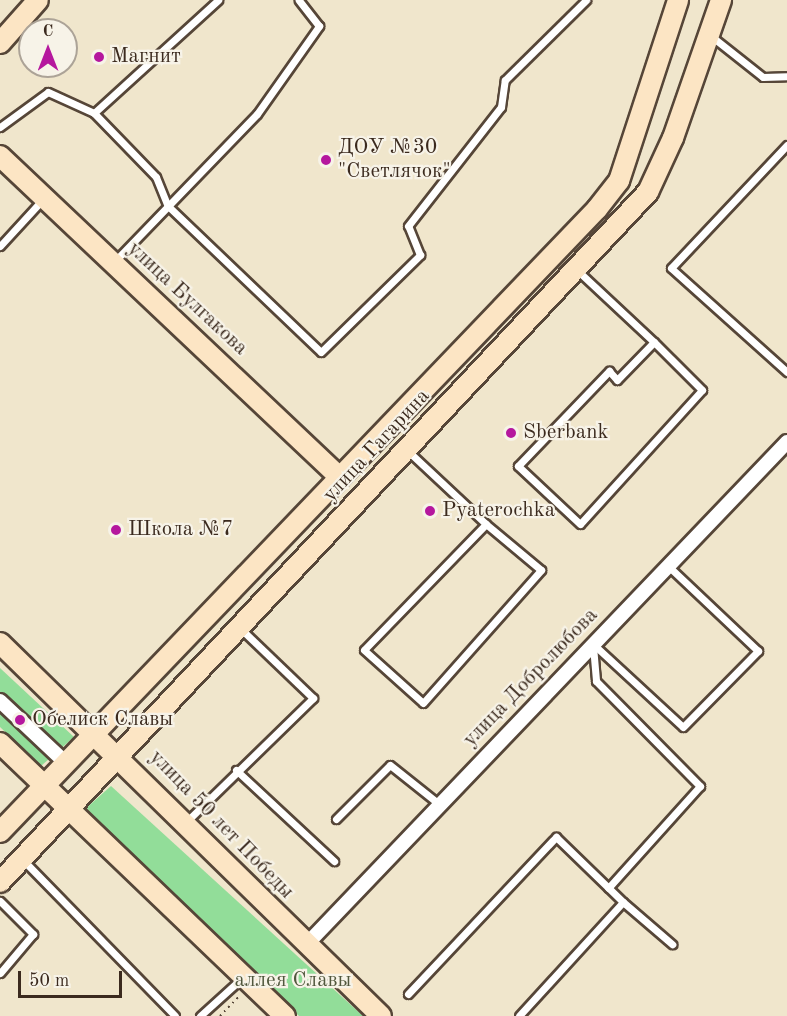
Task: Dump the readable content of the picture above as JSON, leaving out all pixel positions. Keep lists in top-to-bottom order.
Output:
{
  "streets": {
    "street": [
      "улица Булгакова",
      "улица Гагарина",
      "улица Добролюбова",
      "улица 50 лет Победы"
    ]
  },
  "crossings": [
    ["улица Булгакова", "улица Гагарина"],
    ["улица Гагарина", "улица 50 лет Победы"],
    ["улица Добролюбова", "улица 50 лет Победы"]
  ],
  "parks": ["аллея Славы"],
  "places": [
    "Магнит",
    "ДОУ №30 \"Светлячок\"",
    "Sberbank",
    "Pyaterochka",
    "Школа №7",
    "Обелиск Славы"
  ],
  "scale_bar": "50 m",
  "north": "top"
}
